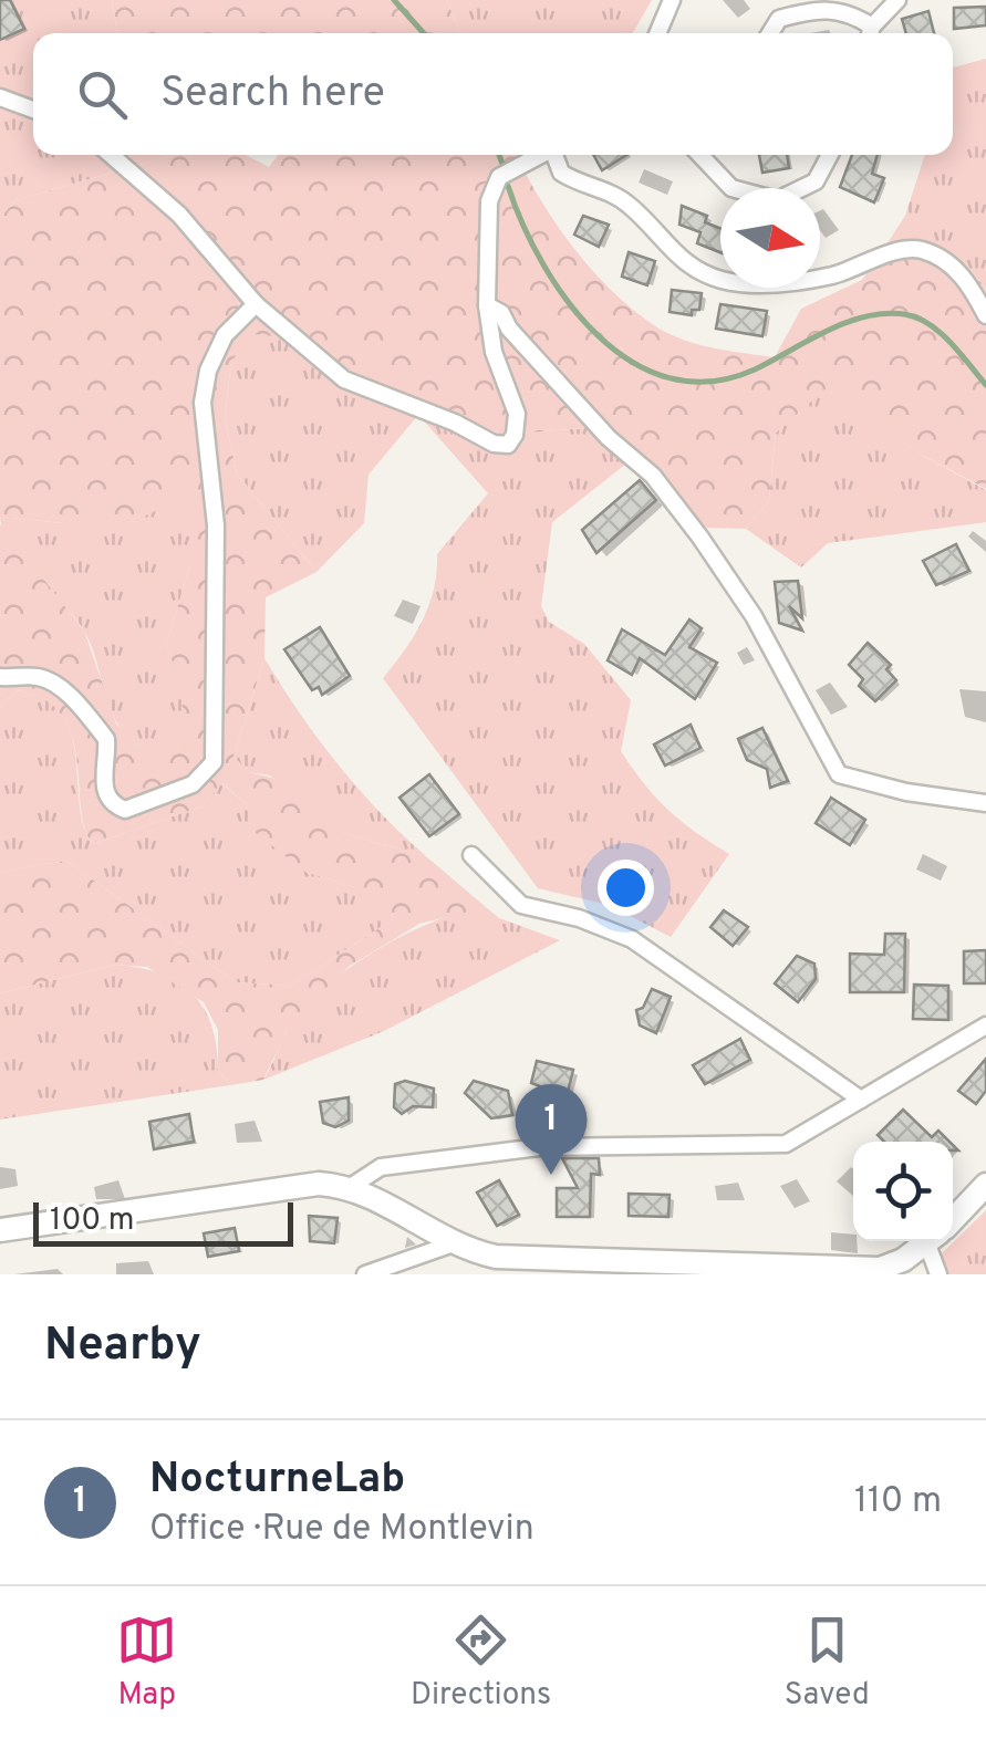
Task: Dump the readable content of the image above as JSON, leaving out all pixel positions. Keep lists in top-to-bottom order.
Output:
{
  "scale_bar": "100 m",
  "north": "right",
  "page": {
    "search": "Search here",
    "pins": "1",
    "scale": "100 m",
    "heading": "Nearby",
    "list": [
      {
        "mark": "1",
        "name": "NocturneLab",
        "note": "Office · Rue de Montlevin",
        "value": "110 m"
      }
    ],
    "nav": ["Map", "Directions", "Saved"]
  }
}
